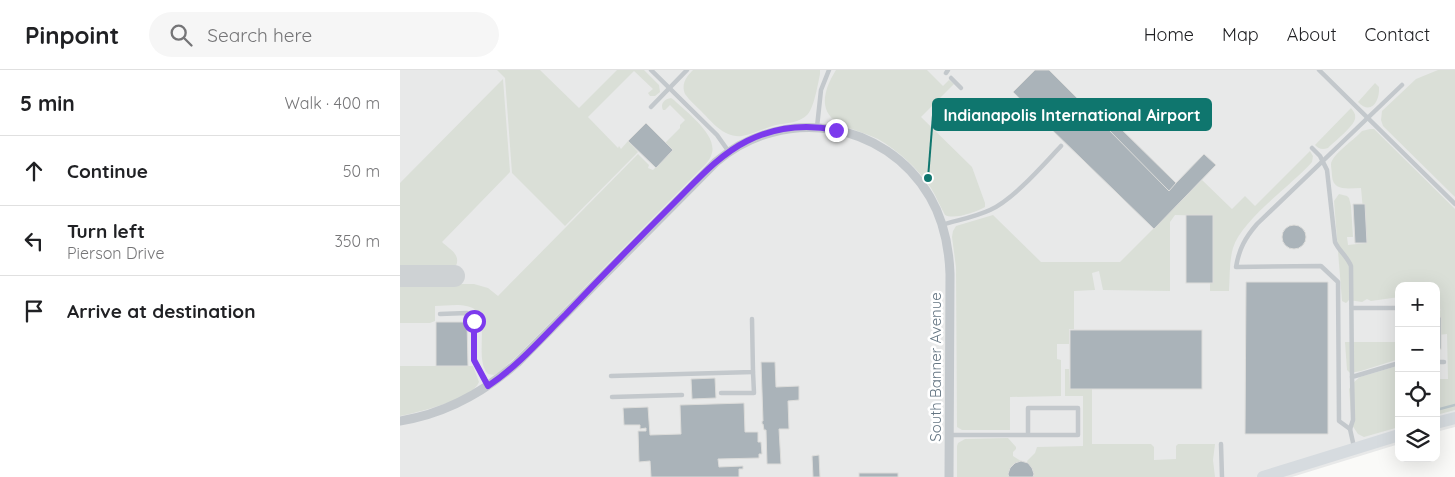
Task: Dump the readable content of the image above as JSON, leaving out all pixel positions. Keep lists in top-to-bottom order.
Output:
{
  "streets": {
    "street": ["South Banner Avenue"]
  },
  "places": ["Indianapolis International Airport"],
  "page": {
    "header": "Pinpoint",
    "search": "Search here",
    "nav": [
      "Home",
      "Map",
      "About",
      "Contact"
    ],
    "heading": ["5 min", "Walk · 400 m"],
    "list": [
      ["Continue", "50 m"],
      ["Turn left", "Pierson Drive", "350 m"],
      "Arrive at destination"
    ],
    "map_buttons": ["+", "−"]
  }
}
